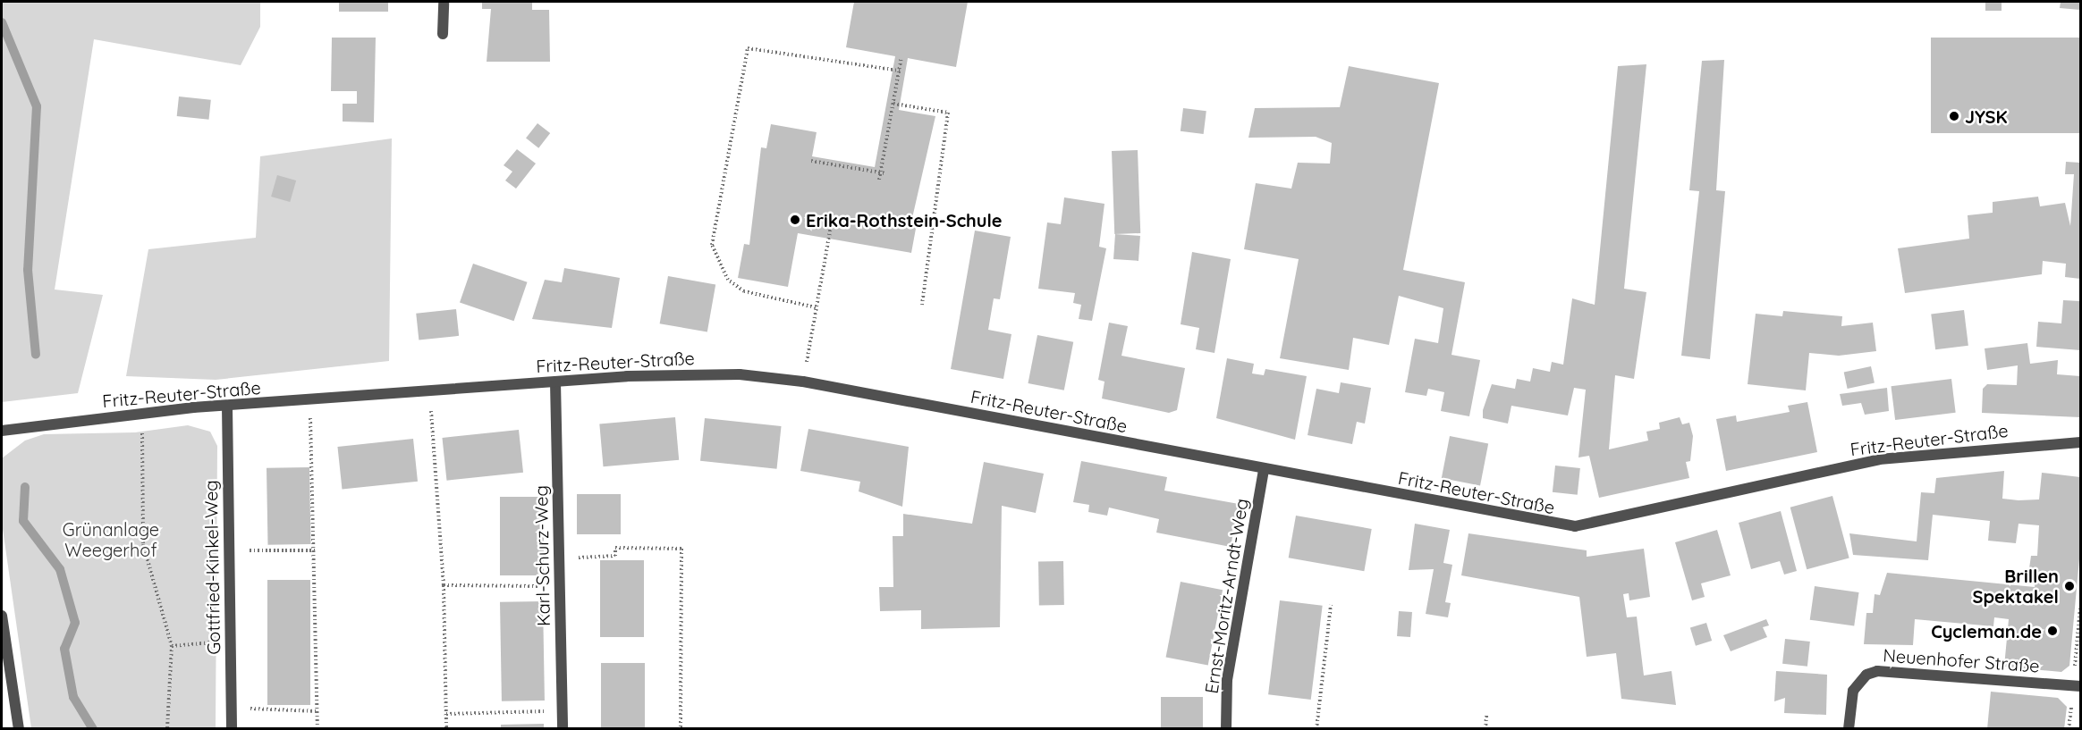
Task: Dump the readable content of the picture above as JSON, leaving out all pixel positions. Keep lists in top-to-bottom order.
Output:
{
  "streets": {
    "street": [
      "Fritz-Reuter-Straße",
      "Karl-Schurz-Weg",
      "Gottfried-Kinkel-Weg",
      "Ernst-Moritz-Arndt-Weg",
      "Neuenhofer Straße"
    ]
  },
  "crossings": [
    ["Fritz-Reuter-Straße", "Karl-Schurz-Weg"],
    ["Fritz-Reuter-Straße", "Gottfried-Kinkel-Weg"],
    ["Fritz-Reuter-Straße", "Ernst-Moritz-Arndt-Weg"]
  ],
  "parks": ["Grünanlage Weegerhof"],
  "places": [
    "JYSK",
    "Erika-Rothstein-Schule",
    "Brillen Spektakel",
    "Cycleman.de"
  ]
}
